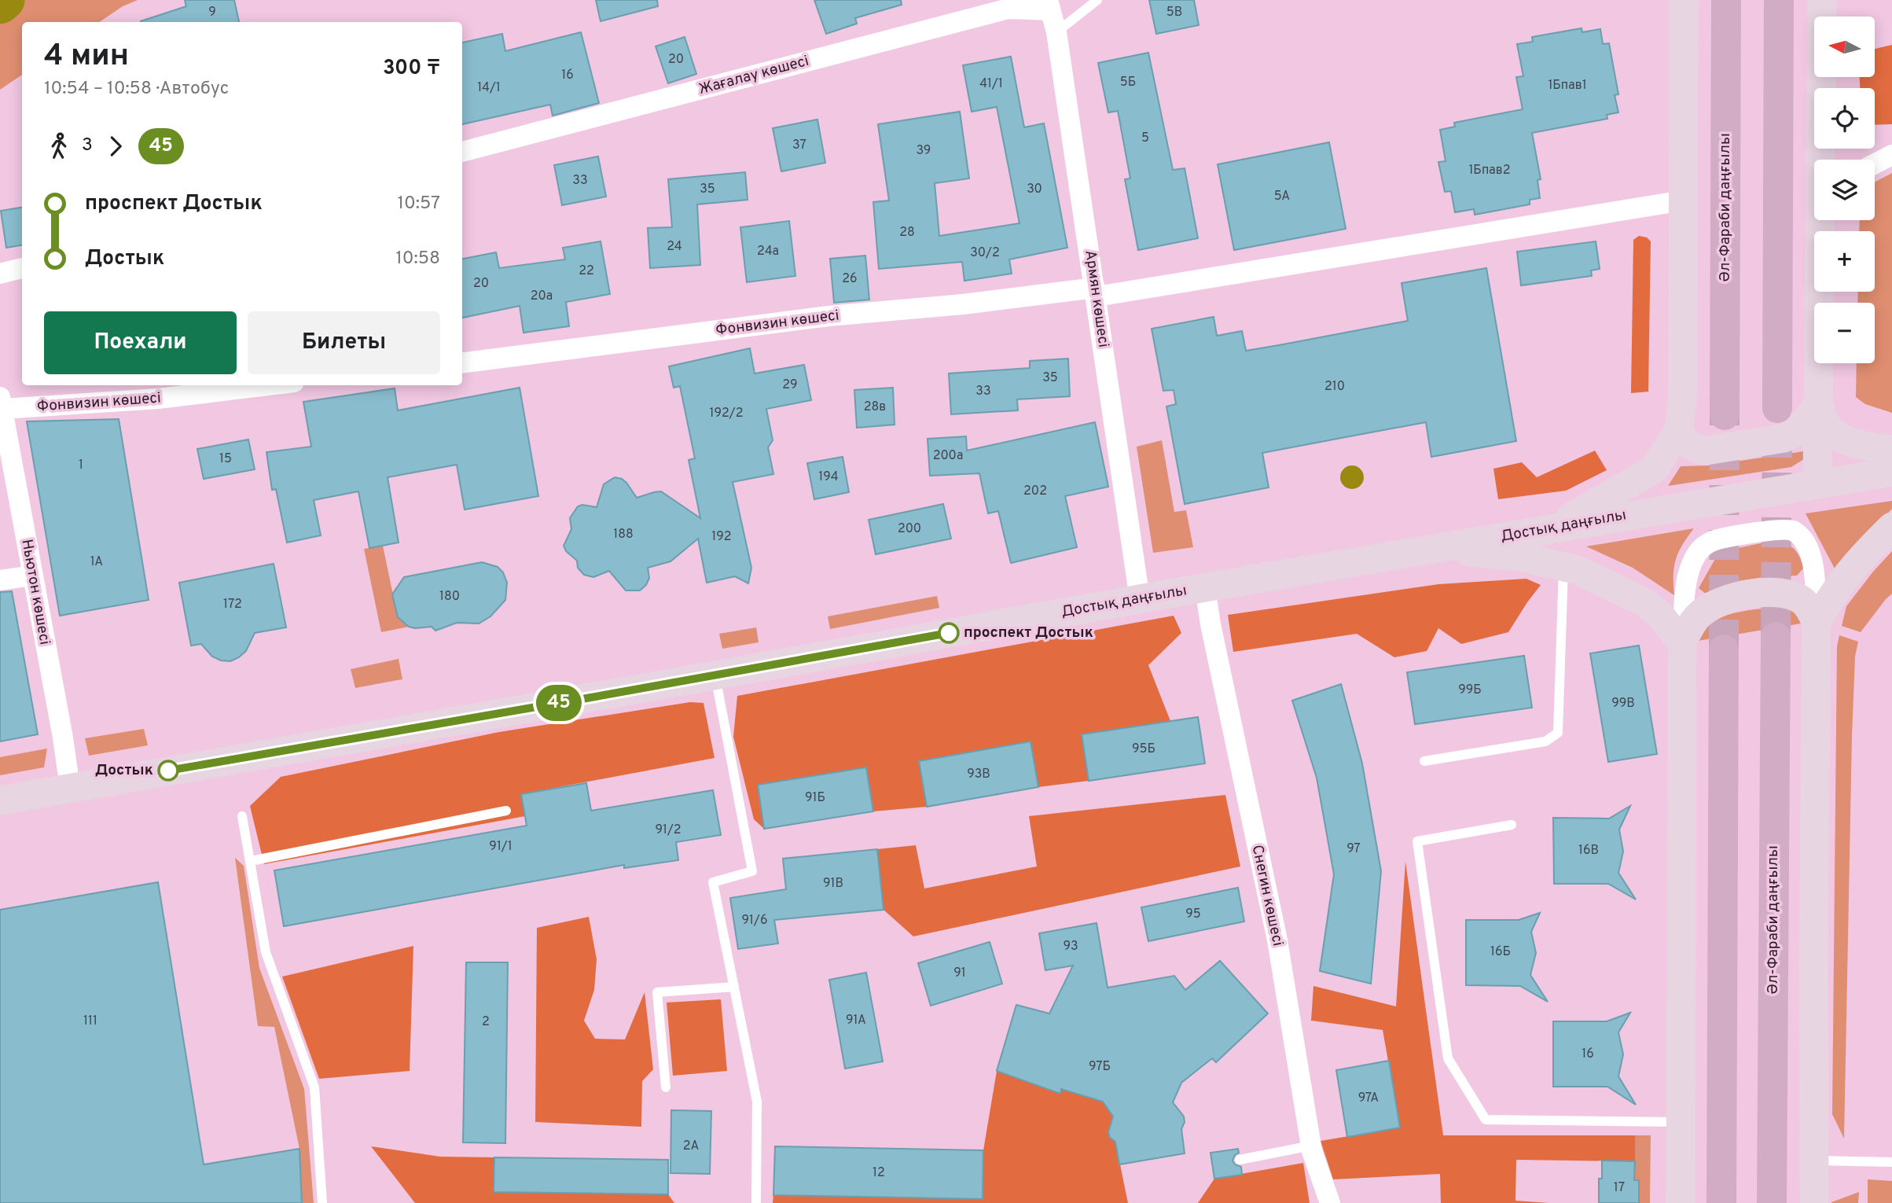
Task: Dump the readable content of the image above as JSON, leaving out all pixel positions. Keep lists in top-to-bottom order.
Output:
{
  "streets": {
    "main road": ["Әл-Фараби даңғылы", "Достық даңғылы"],
    "street": [
      "Жағалау көшесі",
      "Армян көшесі",
      "Фонвизин көшесі",
      "Ньютон көшесі",
      "Снегин көшесі"
    ]
  },
  "crossings": [
    ["Жағалау көшесі", "Армян көшесі"],
    ["Армян көшесі", "Фонвизин көшесі"],
    ["Армян көшесі", "Достық даңғылы"],
    ["Фонвизин көшесі", "Ньютон көшесі"],
    ["Достық даңғылы", "Ньютон көшесі"],
    ["Достық даңғылы", "Снегин көшесі"]
  ],
  "places": ["проспект Достык", "Достык"],
  "lines": ["bus line 45"],
  "house_numbers": [
    "9",
    "5В",
    "20",
    "16",
    "5Б",
    "41/1",
    "1Бпав1",
    "14/1",
    "5",
    "37",
    "39",
    "1Бпав2",
    "33",
    "35",
    "30",
    "5А",
    "28",
    "24",
    "24а",
    "30/2",
    "22",
    "26",
    "20",
    "20а",
    "35",
    "29",
    "210",
    "33",
    "28в",
    "192/2",
    "200а",
    "15",
    "1",
    "194",
    "202",
    "200",
    "188",
    "192",
    "1А",
    "180",
    "172",
    "99Б",
    "99В",
    "95Б",
    "93В",
    "91Б",
    "91/2",
    "91/1",
    "97",
    "16В",
    "91В",
    "95",
    "91/6",
    "93",
    "16Б",
    "91",
    "91А",
    "111",
    "2",
    "16",
    "97Б",
    "97А",
    "2А",
    "12",
    "17"
  ],
  "north": "left",
  "page": {
    "on_map": "45",
    "map_buttons": ["+", "−"],
    "heading": ["4 мин", "10:54 – 10:58 · Автобус", "300 ₸"],
    "legs": ["3", "45"],
    "list": [
      {
        "name": "проспект Достык",
        "value": "10:57"
      },
      {
        "name": "Достык",
        "value": "10:58"
      }
    ],
    "buttons": ["Поехали", "Билеты"]
  }
}
